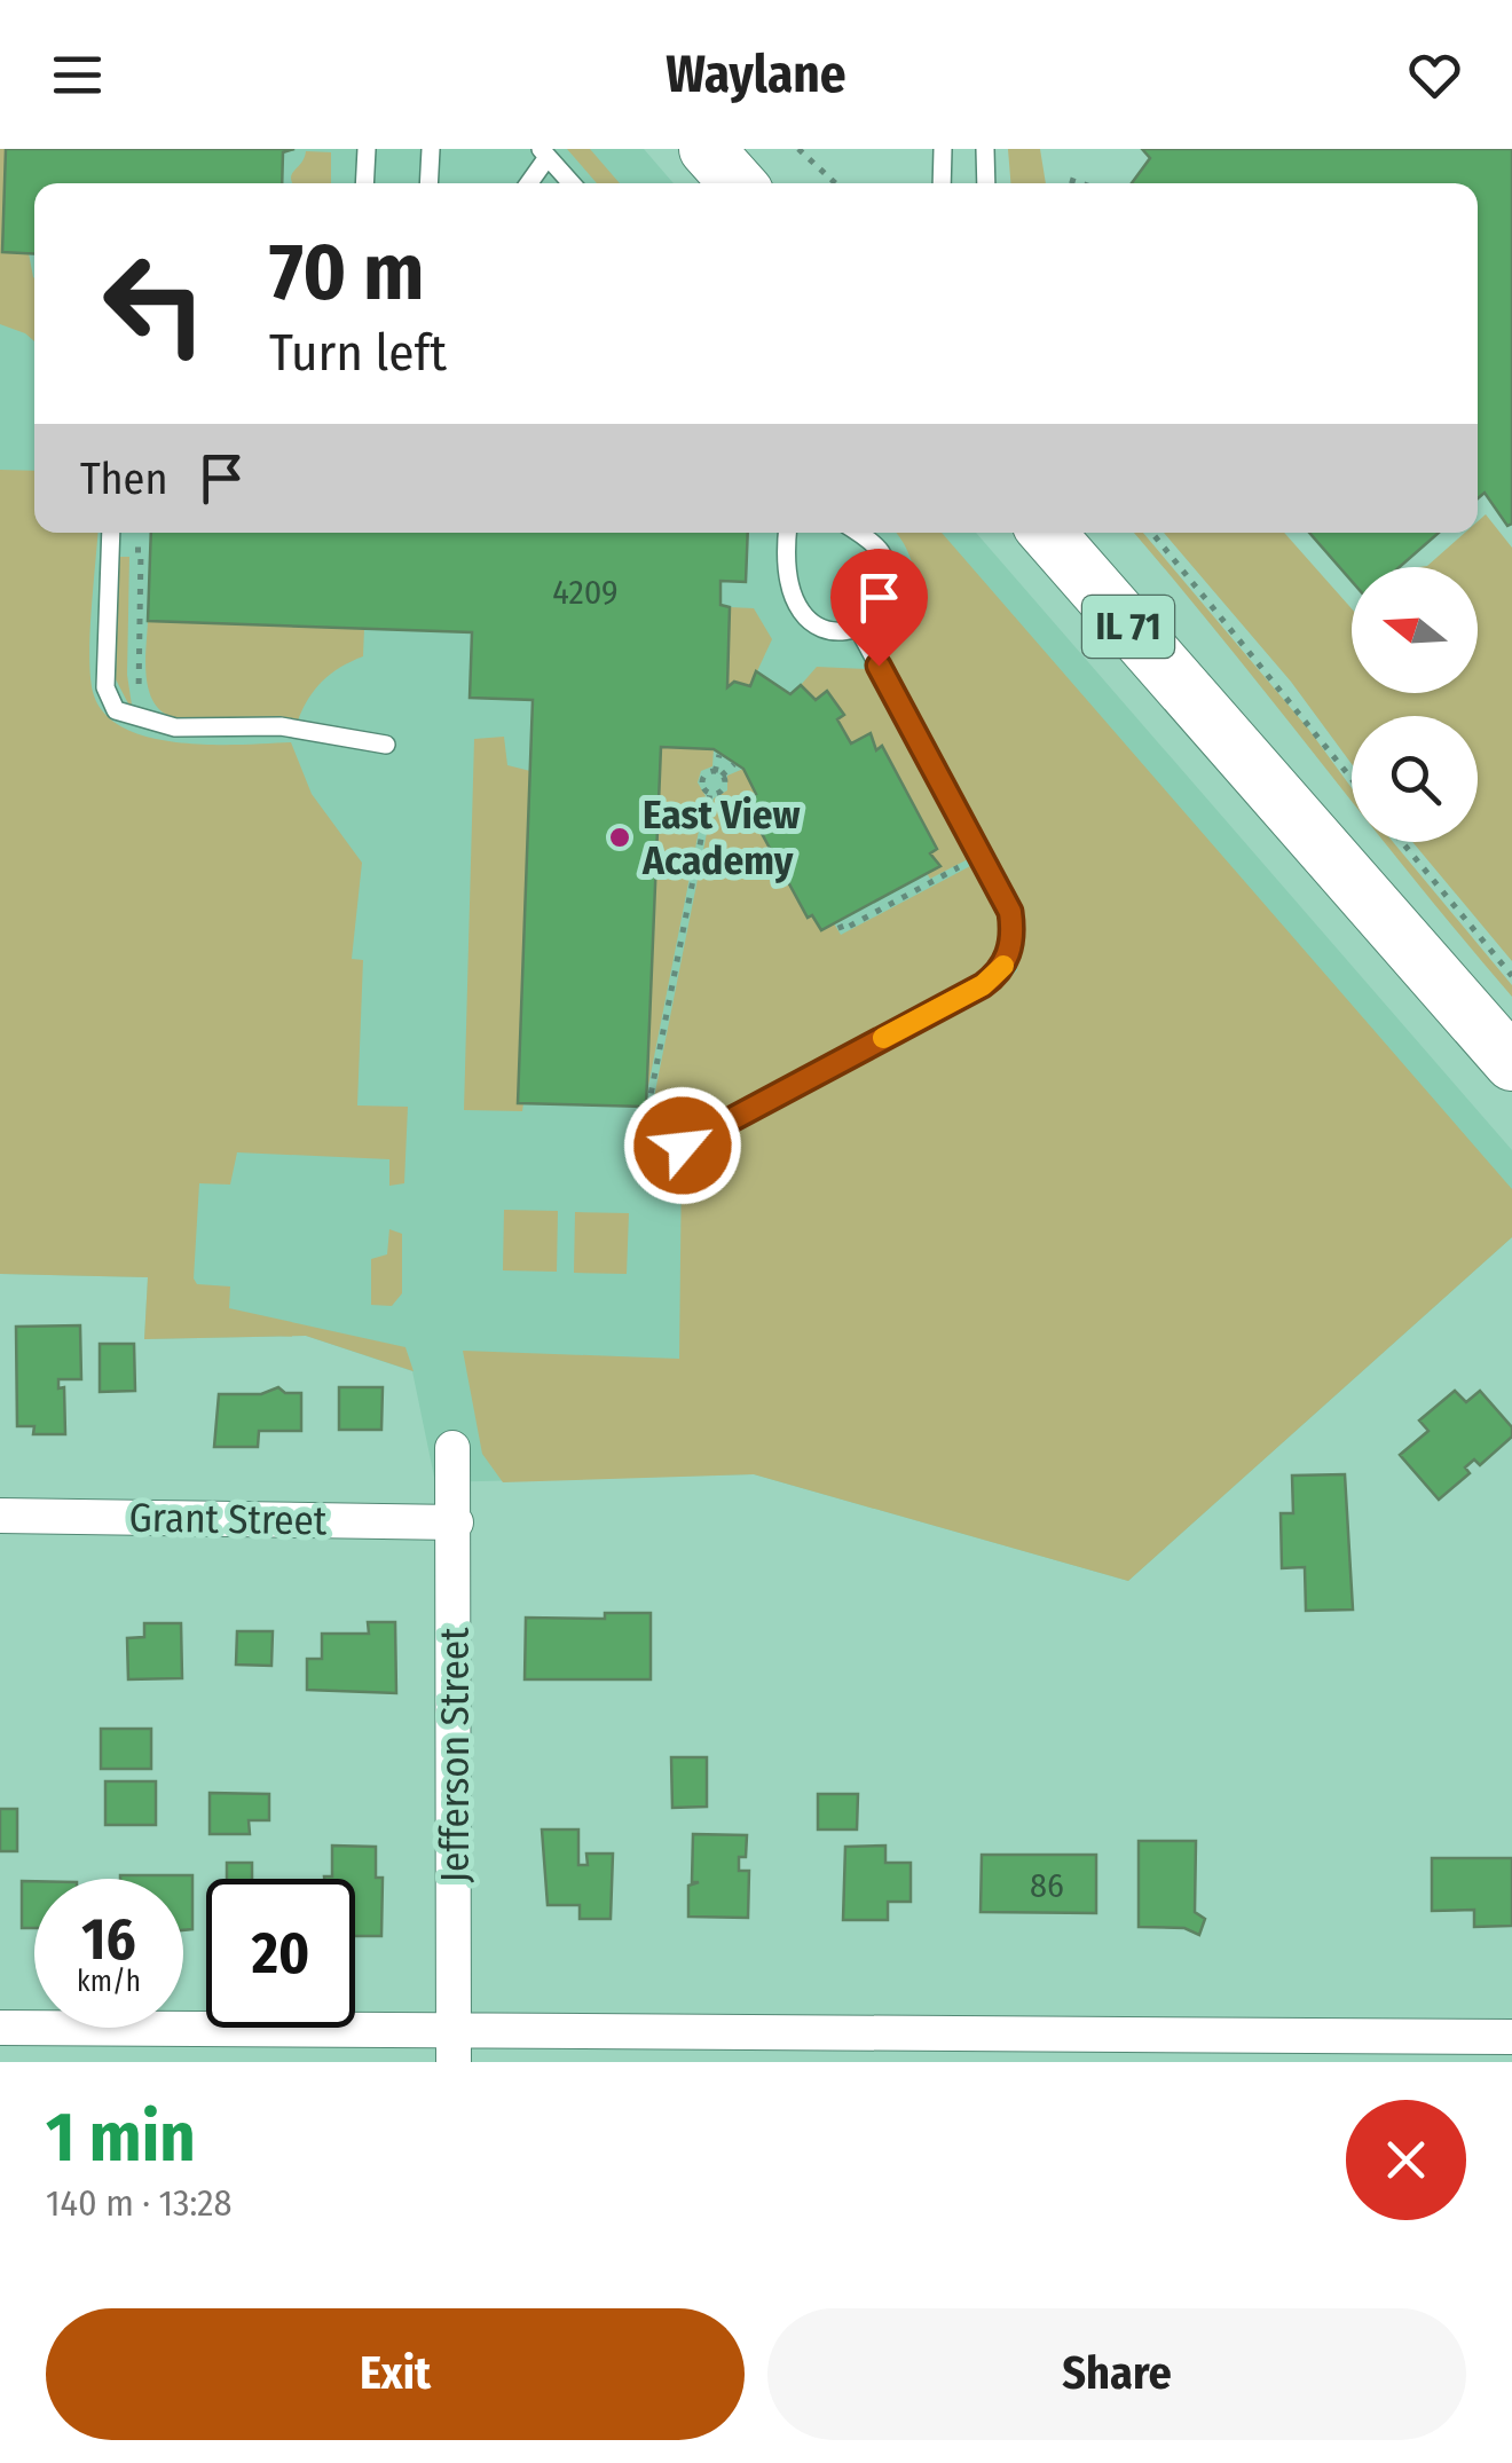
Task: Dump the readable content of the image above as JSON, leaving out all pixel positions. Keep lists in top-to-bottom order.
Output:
{
  "streets": {
    "main road": ["IL 71"],
    "street": ["Grant Street", "Jefferson Street"]
  },
  "crossings": [
    ["Grant Street", "Jefferson Street"]
  ],
  "places": ["East View Academy"],
  "house_numbers": ["4209", "86"],
  "north": "left",
  "page": {
    "header": "Waylane",
    "turn": ["70 m", "Turn left"],
    "then": "Then",
    "speed": "16 km/h",
    "limit": "20",
    "heading": ["1 min", "140 m · 13:28"],
    "buttons": ["Exit", "Share"]
  }
}
